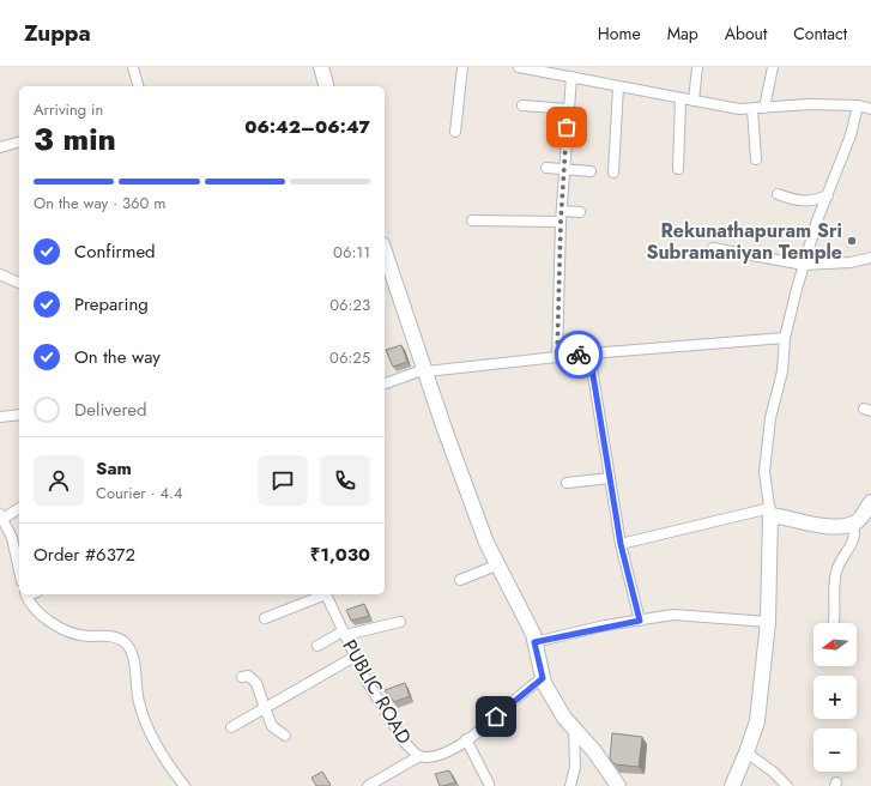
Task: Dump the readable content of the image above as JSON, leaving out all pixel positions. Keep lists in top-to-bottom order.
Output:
{
  "streets": {
    "street": ["PUBLIC ROAD"]
  },
  "places": ["Rekunathapuram Sri Subramaniyan Temple"],
  "north": "left",
  "page": {
    "header": "Zuppa",
    "nav": [
      "Home",
      "Map",
      "About",
      "Contact"
    ],
    "heading": ["3 min", "Arriving in", "06:42–06:47"],
    "panel": [
      "Sam",
      "Courier · 4.4",
      "Order #6372",
      "₹1,030"
    ],
    "bar": "On the way · 360 m",
    "list": [
      ["Confirmed", "06:11"],
      ["Preparing", "06:23"],
      ["On the way", "06:25"],
      "Delivered"
    ],
    "map_buttons": ["+", "−"]
  }
}
